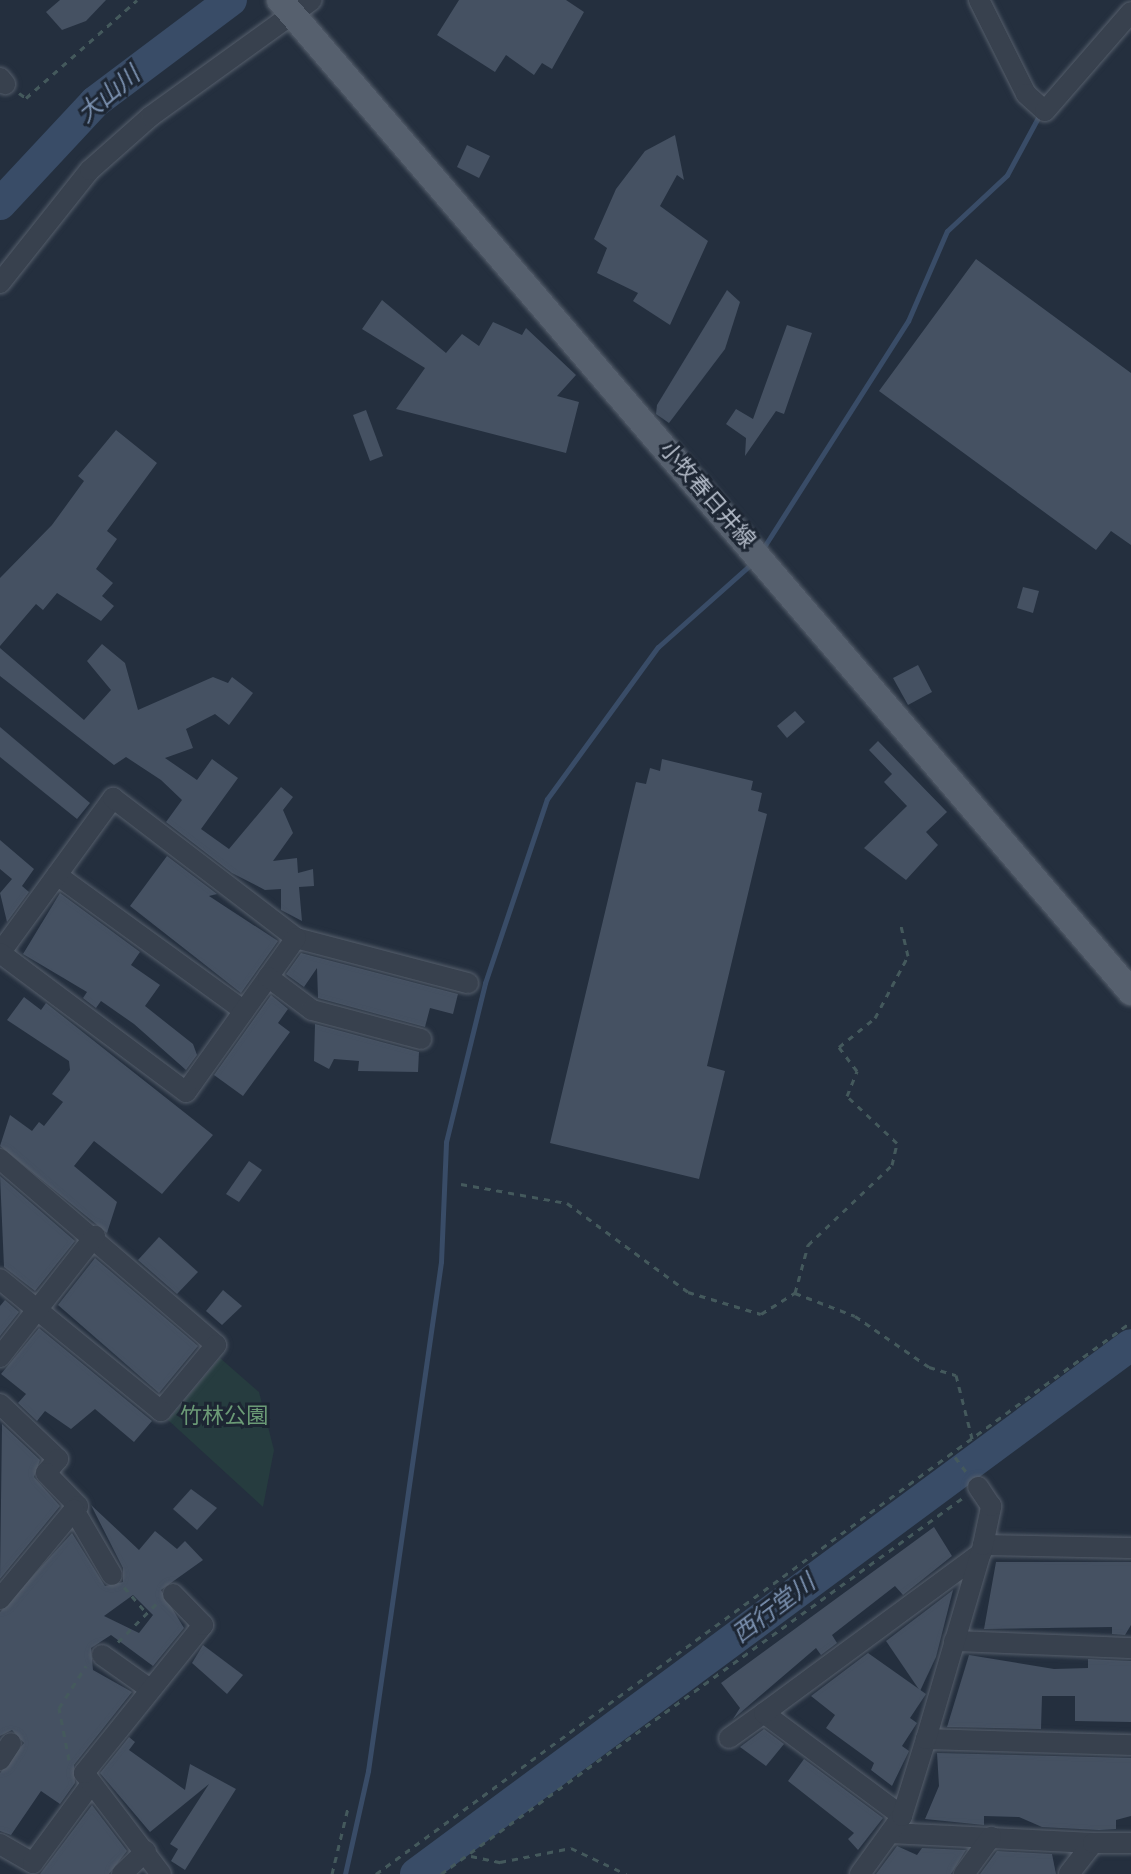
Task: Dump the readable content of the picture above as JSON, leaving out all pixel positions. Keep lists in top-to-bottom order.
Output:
{
  "streets": {
    "main road": ["小牧春日井線"]
  },
  "water": ["大山川", "西行堂川"],
  "parks": ["竹林公園"]
}
